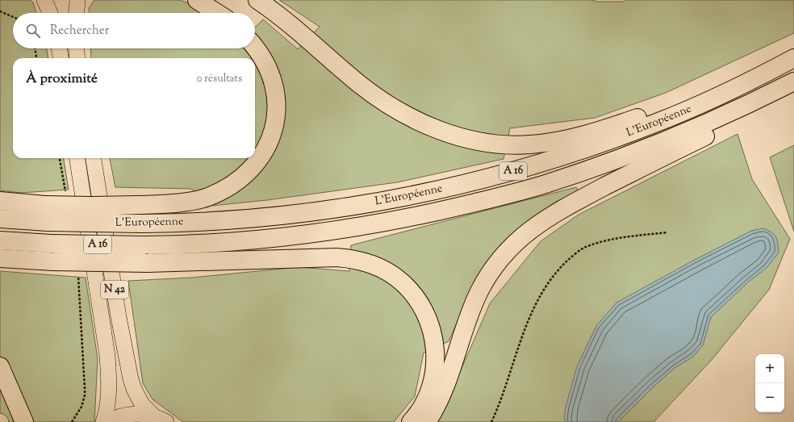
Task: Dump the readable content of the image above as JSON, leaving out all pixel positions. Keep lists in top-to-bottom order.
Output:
{
  "streets": {
    "highway": ["L'Européenne", "A 16"],
    "main road": ["N 42"]
  },
  "page": {
    "search": "Rechercher",
    "heading": ["À proximité", "0 résultats"],
    "map_buttons": ["+", "−"]
  }
}
